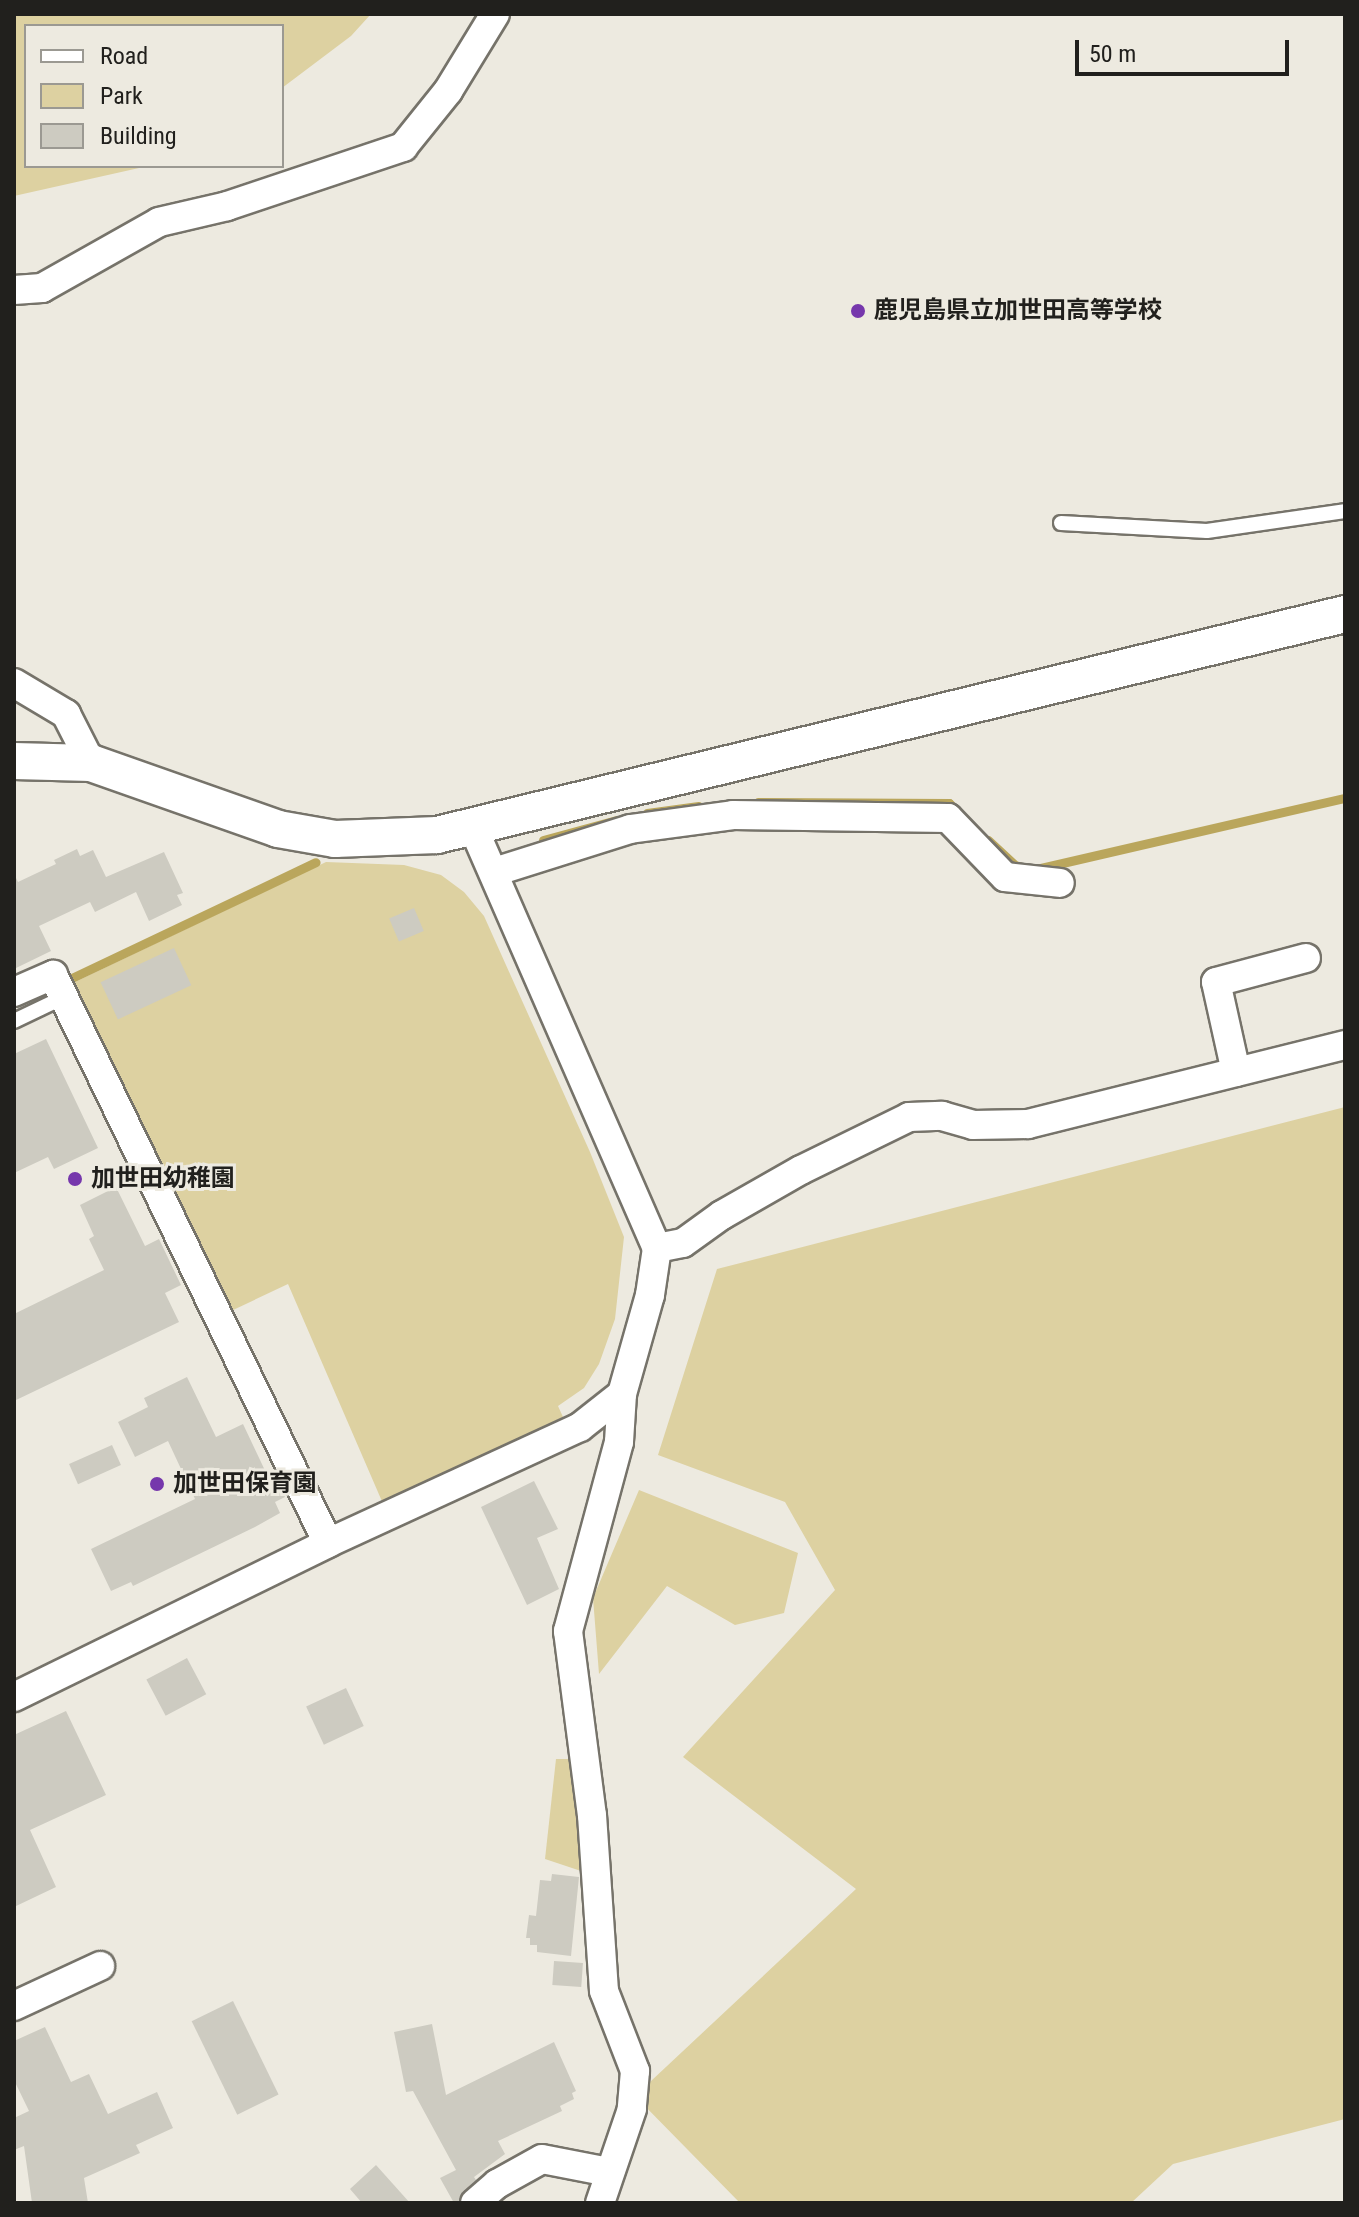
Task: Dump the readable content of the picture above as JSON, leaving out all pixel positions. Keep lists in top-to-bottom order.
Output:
{
  "places": ["鹿児島県立加世田高等学校", "加世田幼稚園", "加世田保育園"],
  "legend": ["Road", "Park", "Building"],
  "scale_bar": "50 m"
}
